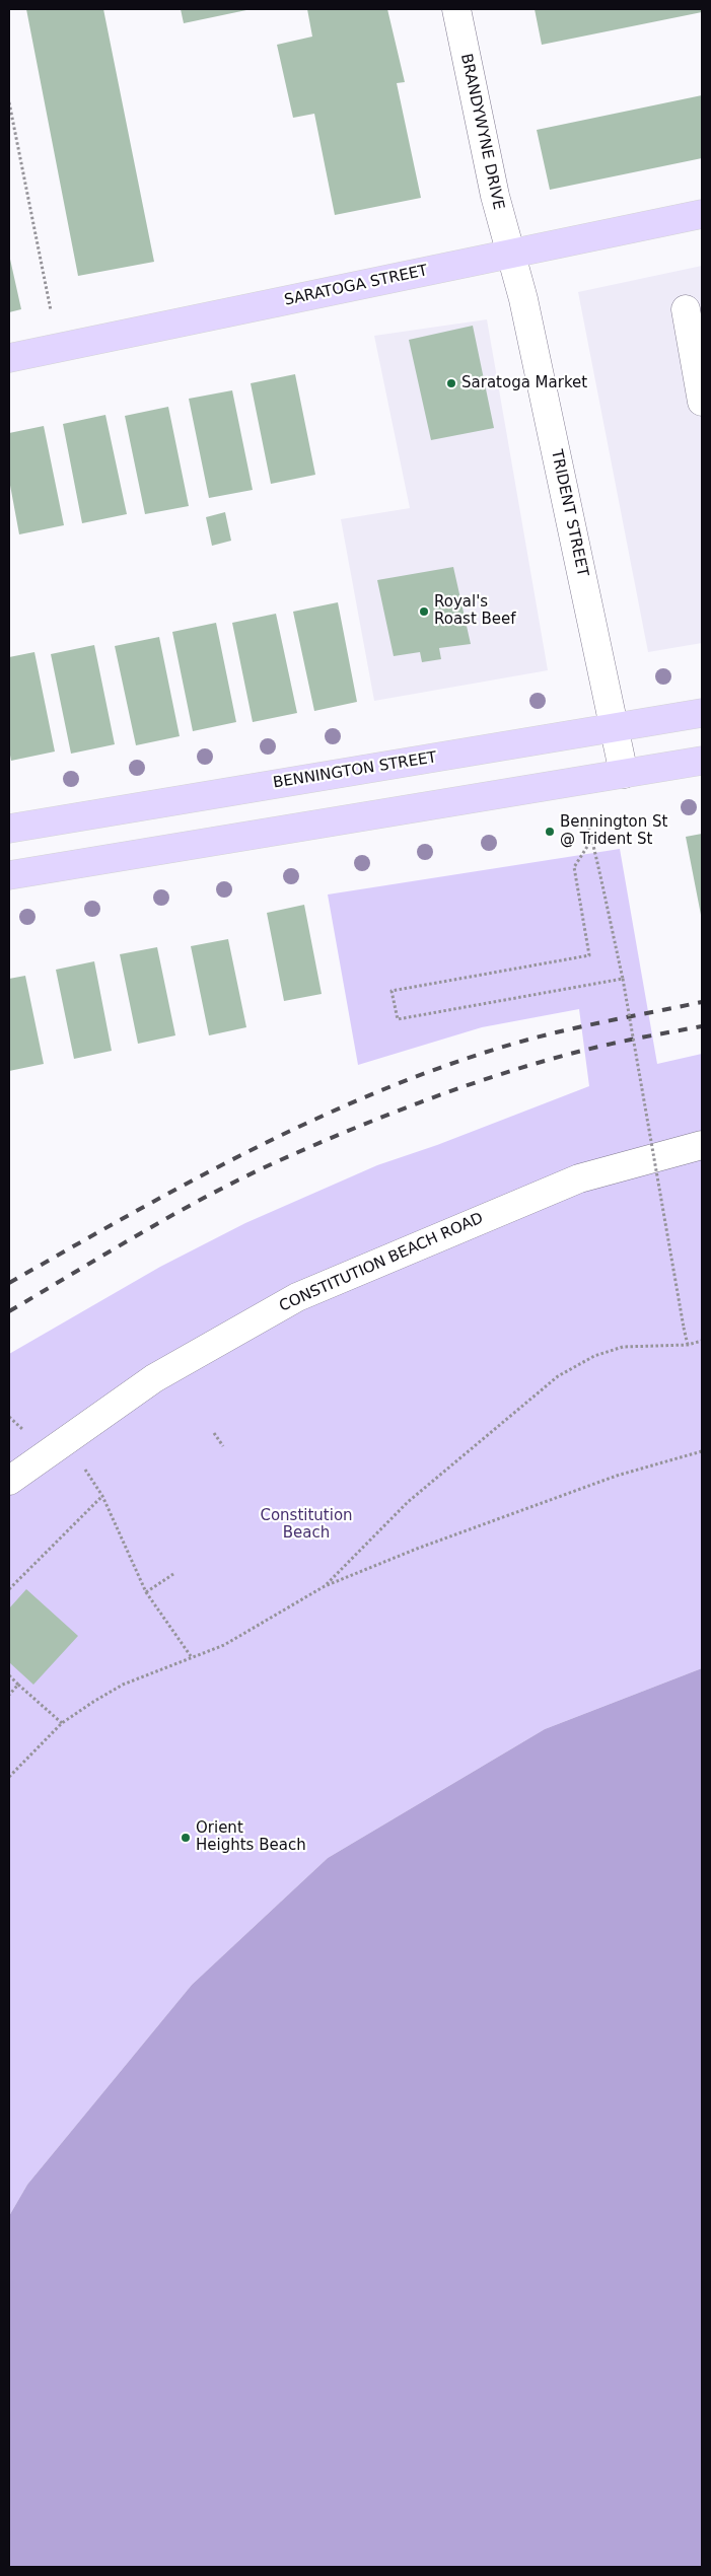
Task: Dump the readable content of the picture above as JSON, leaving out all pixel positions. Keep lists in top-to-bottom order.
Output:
{
  "streets": {
    "main road": ["SARATOGA STREET", "BENNINGTON STREET"],
    "street": ["BRANDYWYNE DRIVE", "TRIDENT STREET", "CONSTITUTION BEACH ROAD"]
  },
  "crossings": [
    ["BRANDYWYNE DRIVE", "SARATOGA STREET"],
    ["BRANDYWYNE DRIVE", "TRIDENT STREET"],
    ["SARATOGA STREET", "TRIDENT STREET"],
    ["TRIDENT STREET", "BENNINGTON STREET"]
  ],
  "parks": ["Constitution Beach"],
  "places": [
    "Saratoga Market",
    "Royal's Roast Beef",
    "Bennington St @ Trident St",
    "Orient Heights Beach"
  ]
}
